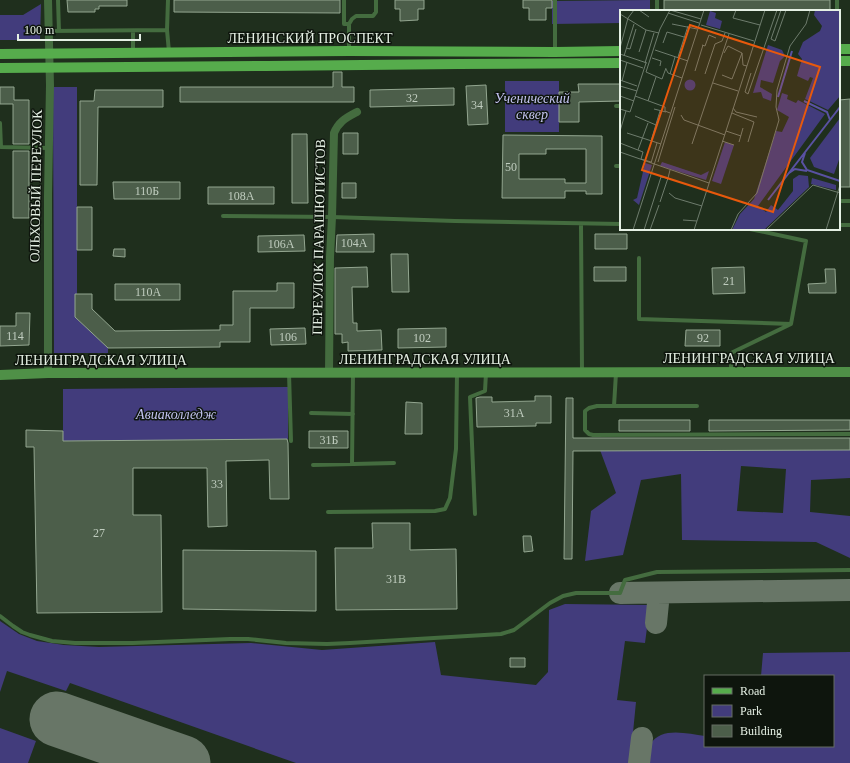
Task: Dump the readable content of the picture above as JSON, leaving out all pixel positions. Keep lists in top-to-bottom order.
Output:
{
  "streets": {
    "main road": ["ЛЕНИНСКИЙ ПРОСПЕКТ", "ЛЕНИНГРАДСКАЯ УЛИЦА"],
    "street": ["ОЛЬХОВЫЙ ПЕРЕУЛОК", "ПЕРЕУЛОК ПАРАШЮТИСТОВ"]
  },
  "crossings": [
    ["ЛЕНИНСКИЙ ПРОСПЕКТ", "ОЛЬХОВЫЙ ПЕРЕУЛОК"],
    ["ОЛЬХОВЫЙ ПЕРЕУЛОК", "ЛЕНИНГРАДСКАЯ УЛИЦА"],
    ["ПЕРЕУЛОК ПАРАШЮТИСТОВ", "ЛЕНИНГРАДСКАЯ УЛИЦА"]
  ],
  "parks": ["Ученический сквер", "Авиаколледж"],
  "house_numbers": [
    "32",
    "34",
    "50",
    "110Б",
    "108А",
    "104А",
    "106А",
    "21",
    "110А",
    "114",
    "106",
    "102",
    "92",
    "31А",
    "31Б",
    "33",
    "27",
    "31В"
  ],
  "legend": ["Road", "Park", "Building"],
  "scale_bar": "100 m"
}
